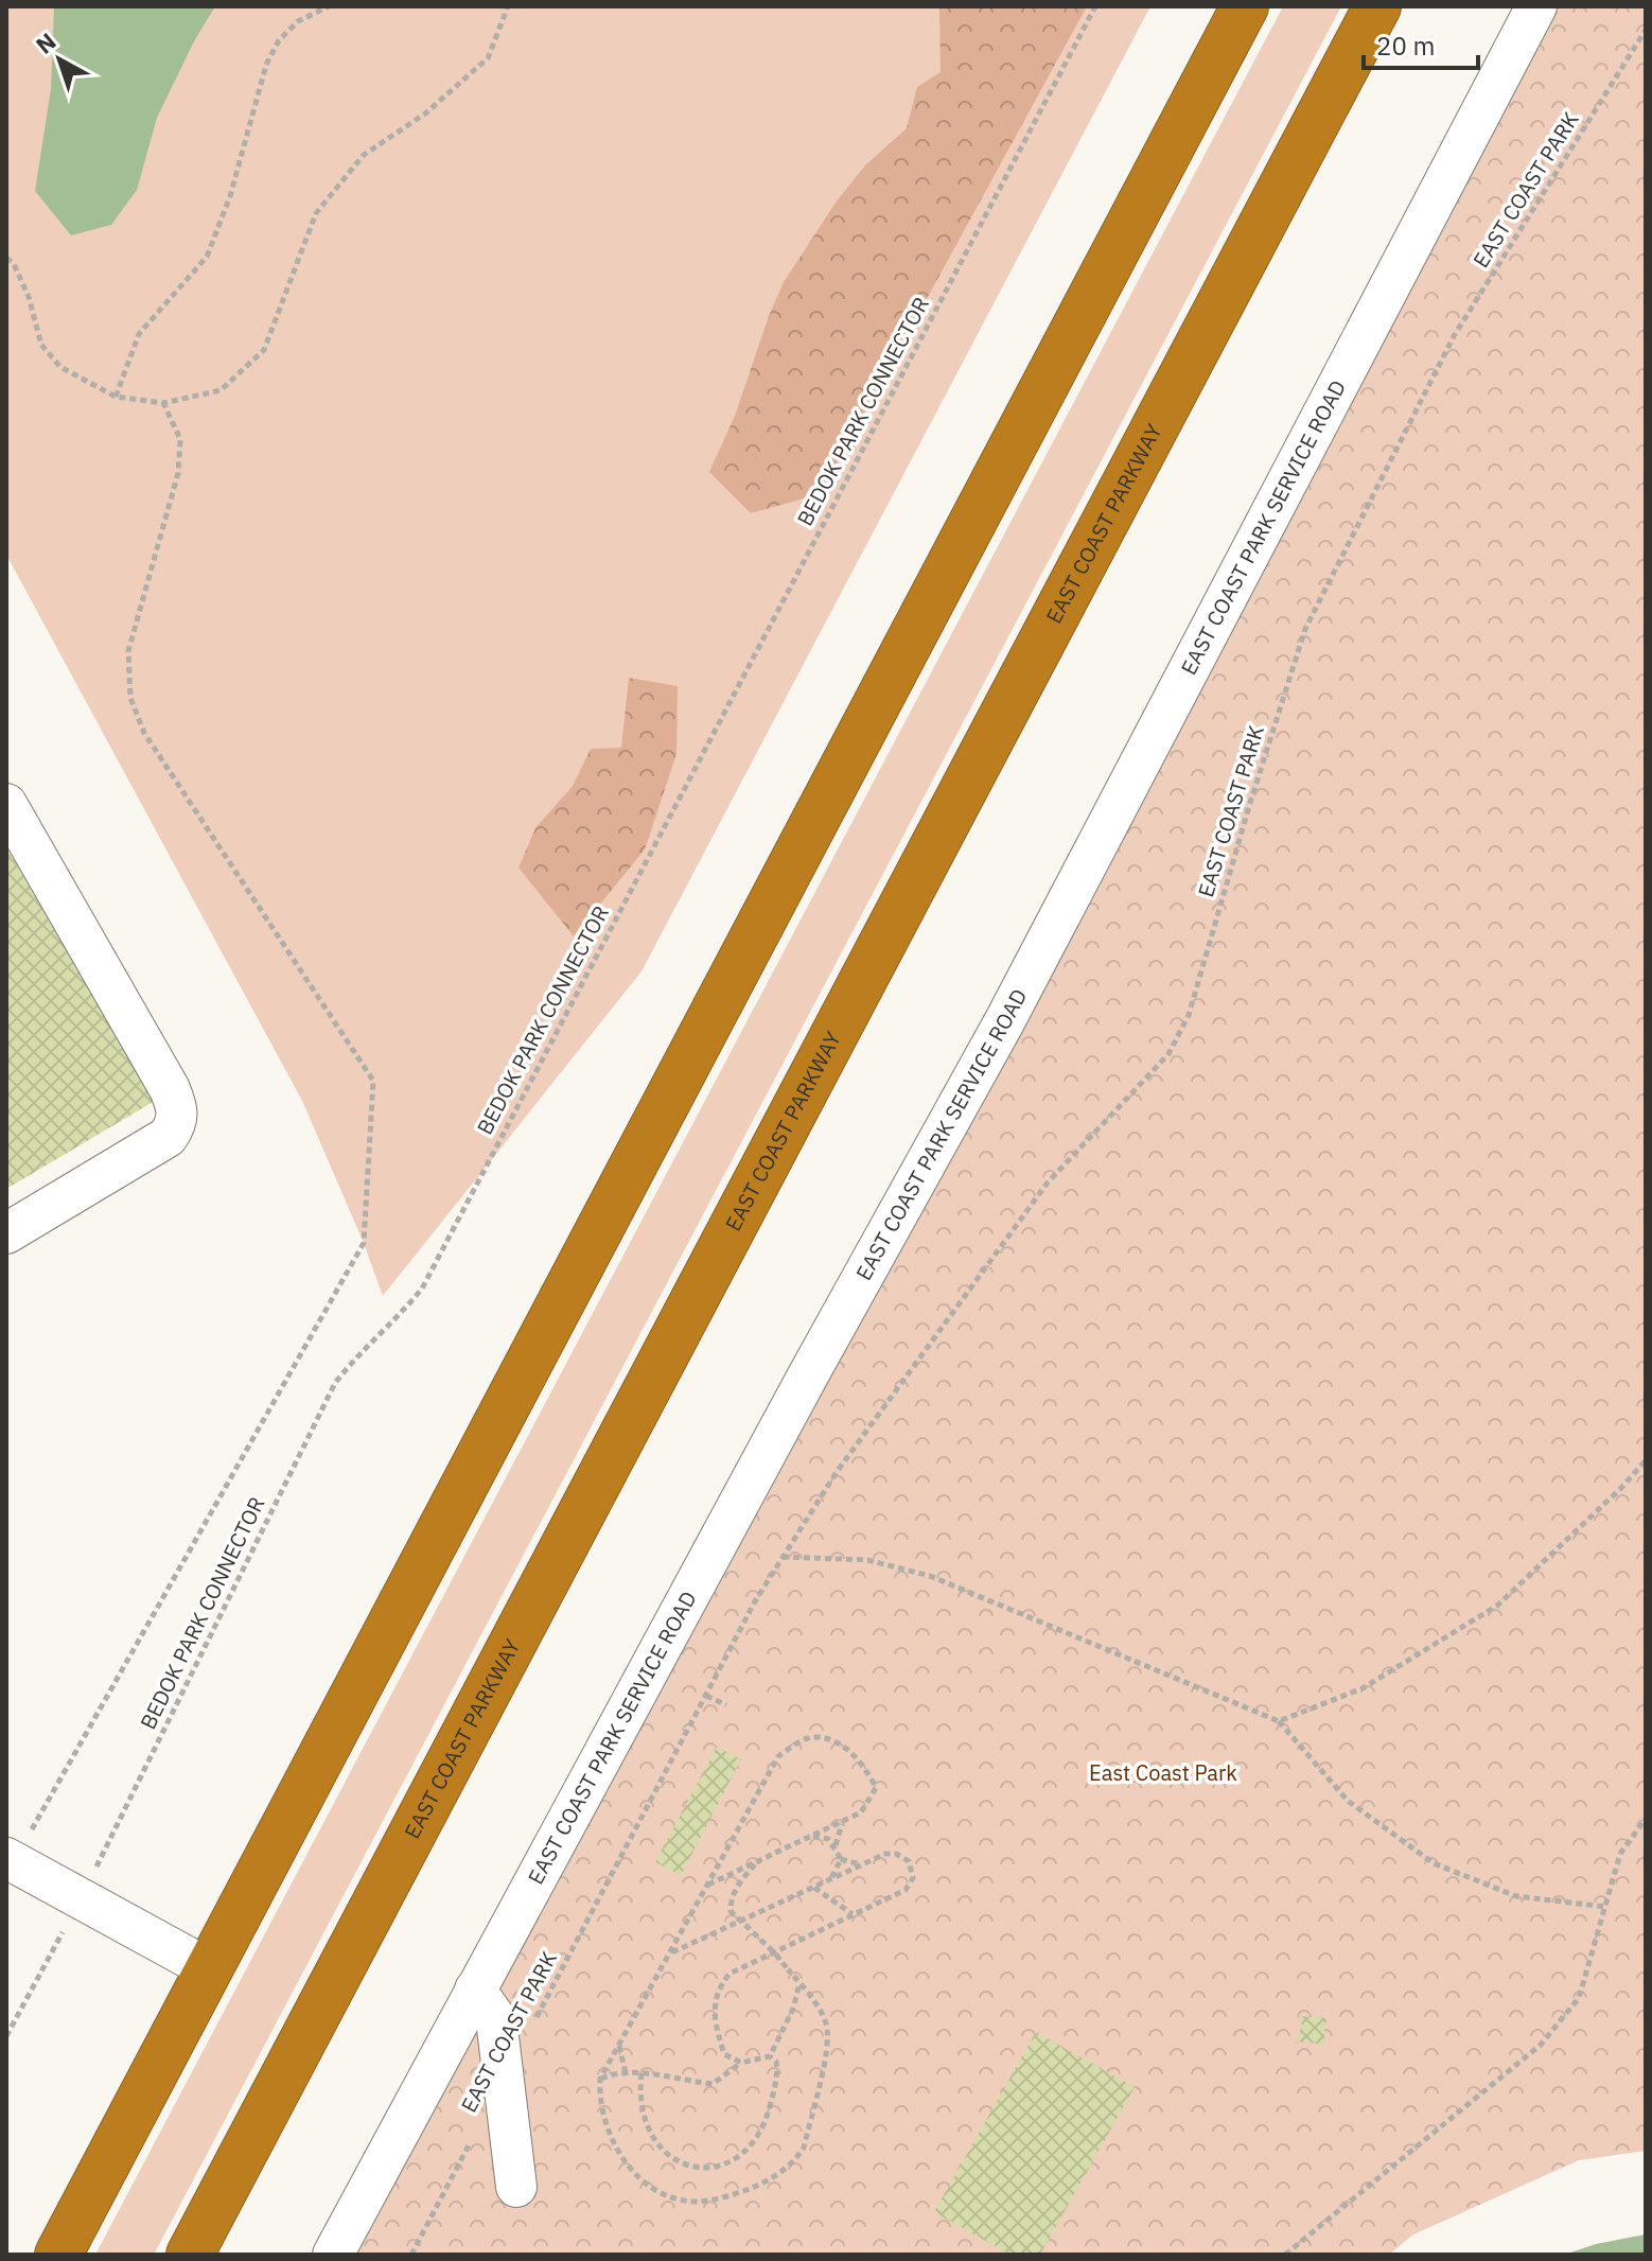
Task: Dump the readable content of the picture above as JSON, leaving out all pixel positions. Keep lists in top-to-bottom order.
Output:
{
  "streets": {
    "highway": ["EAST COAST PARKWAY"],
    "street": ["EAST COAST PARK SERVICE ROAD"],
    "path": ["EAST COAST PARK", "BEDOK PARK CONNECTOR"]
  },
  "parks": ["East Coast Park"],
  "scale_bar": "20 m",
  "north": "top left"
}
